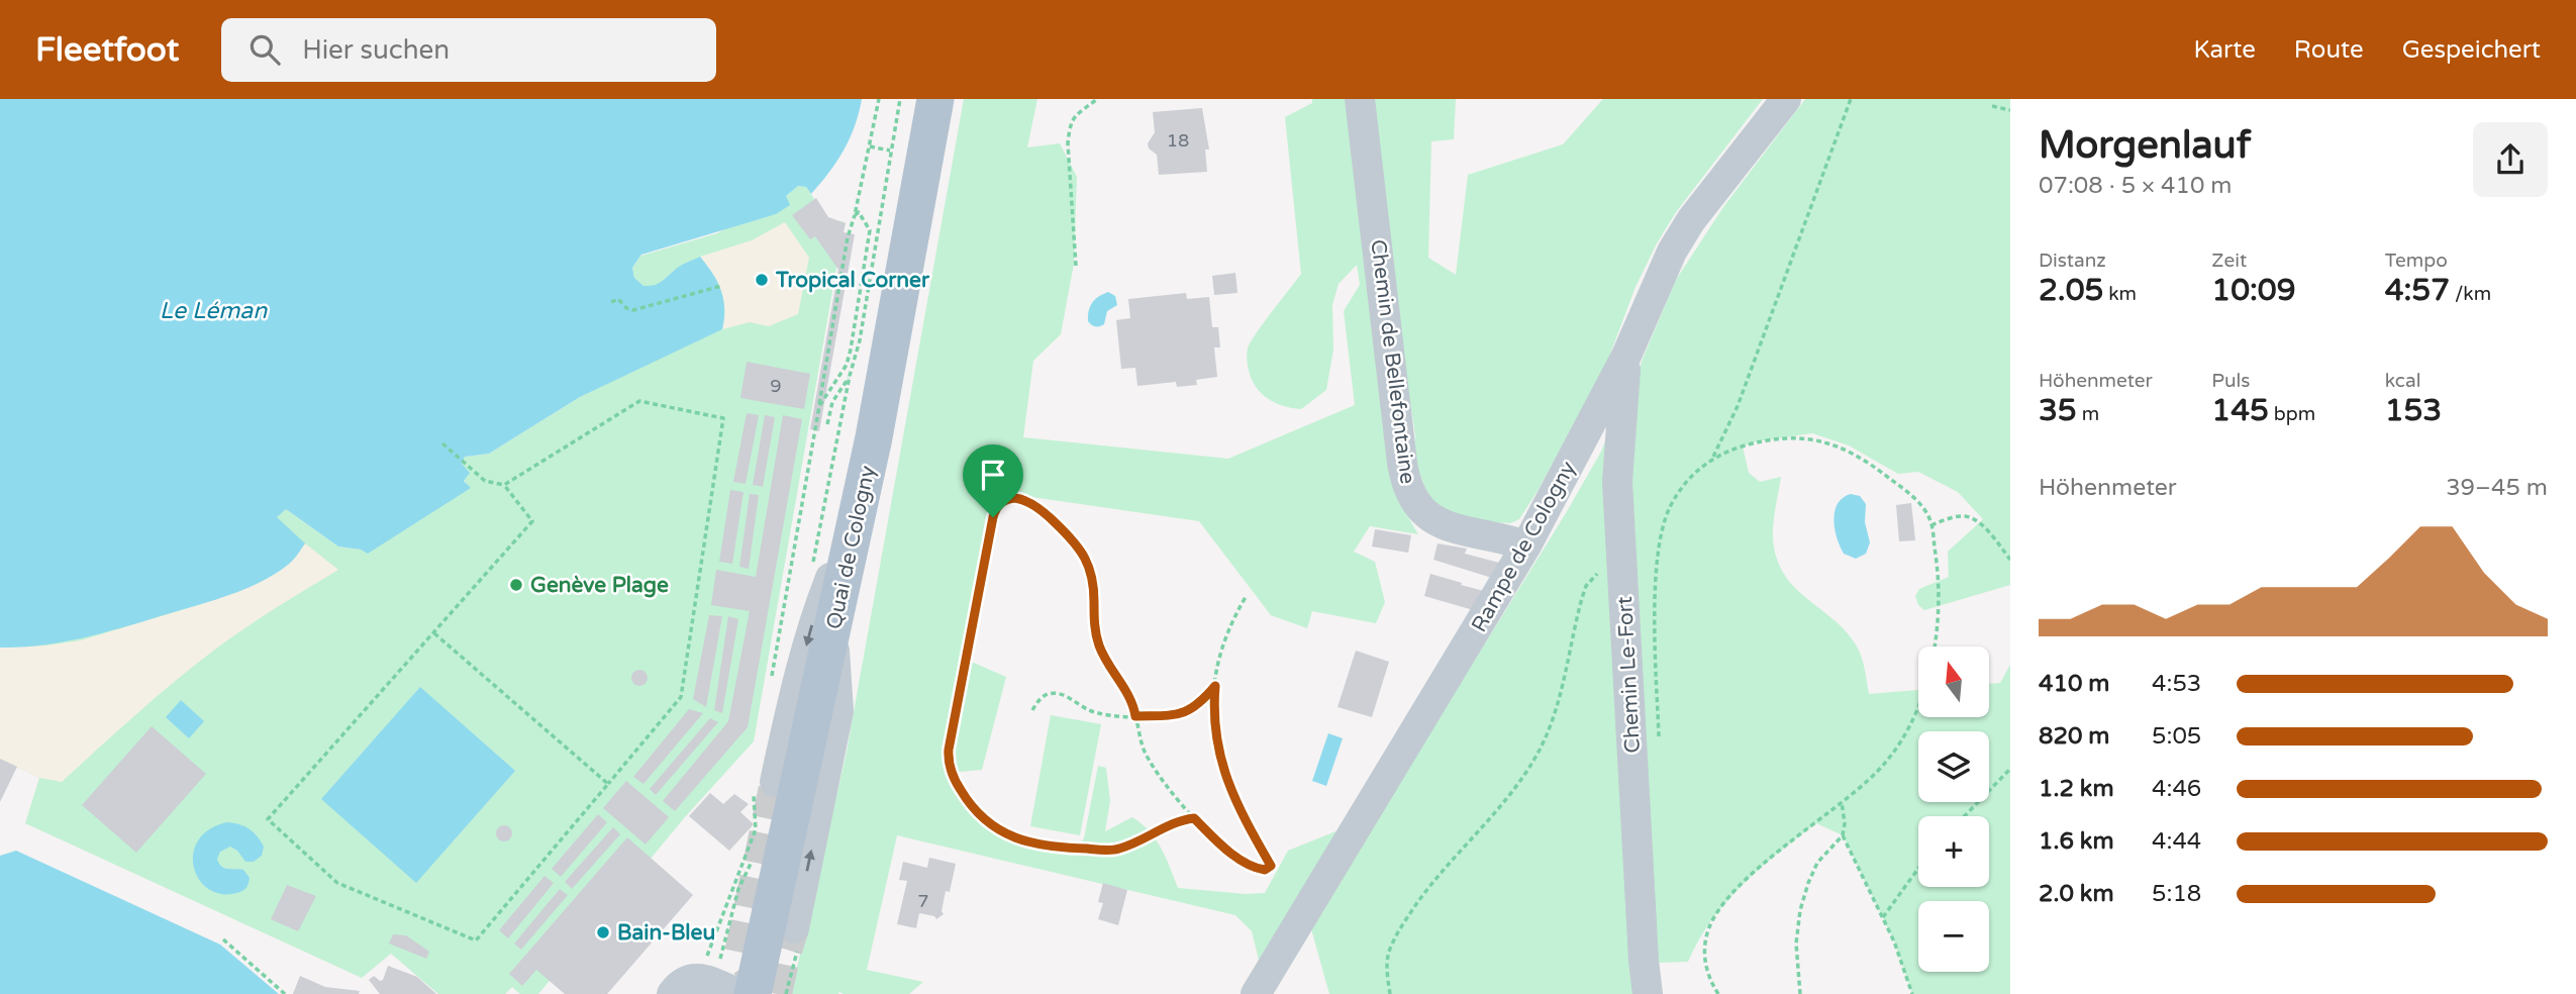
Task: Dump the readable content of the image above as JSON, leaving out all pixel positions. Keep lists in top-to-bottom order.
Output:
{
  "streets": {
    "main road": ["Quai de Cologny"],
    "street": ["Chemin de Bellefontaine", "Rampe de Cologny", "Chemin Le-Fort"]
  },
  "crossings": [
    ["Chemin de Bellefontaine", "Rampe de Cologny"],
    ["Rampe de Cologny", "Chemin Le-Fort"]
  ],
  "water": ["Le Léman"],
  "places": ["Tropical Corner", "Genève Plage", "Bain-Bleu"],
  "house_numbers": ["18", "9", "7"],
  "north": "top",
  "page": {
    "header": "Fleetfoot",
    "search": "Hier suchen",
    "nav": ["Karte", "Route", "Gespeichert"],
    "heading": ["Morgenlauf", "07:08 · 5 × 410 m"],
    "stats": [
      ["Distanz", "2.05 km"],
      ["Zeit", "10:09"],
      ["Tempo", "4:57 /km"],
      ["Höhenmeter", "35 m"],
      ["Puls", "145 bpm"],
      ["kcal", "153"]
    ],
    "chart": ["Höhenmeter", "39–45 m"],
    "map_buttons": ["+", "−"],
    "list": [
      {
        "name": "410 m",
        "note": "4:53"
      },
      {
        "name": "820 m",
        "note": "5:05"
      },
      {
        "name": "1.2 km",
        "note": "4:46"
      },
      {
        "name": "1.6 km",
        "note": "4:44"
      },
      {
        "name": "2.0 km",
        "note": "5:18"
      }
    ]
  }
}
